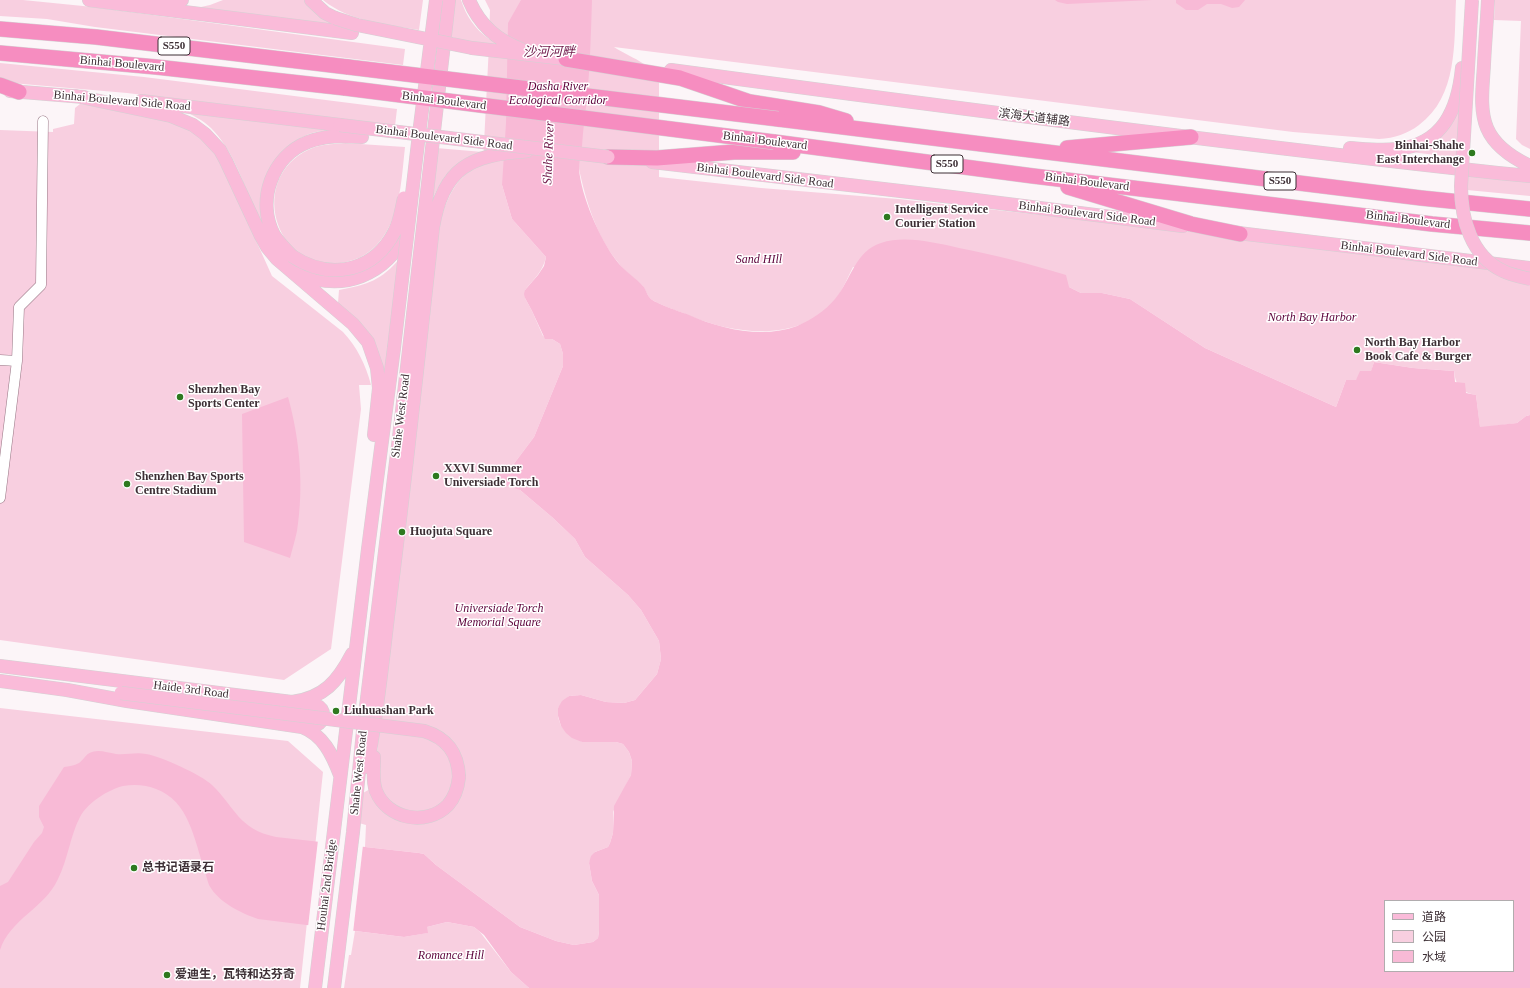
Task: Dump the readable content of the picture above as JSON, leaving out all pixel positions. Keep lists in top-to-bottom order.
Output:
{
  "streets": {
    "highway": ["S550", "Binhai Boulevard"],
    "main road": [
      "Binhai Boulevard Side Road",
      "滨海大道辅路",
      "Shahe West Road",
      "Haide 3rd Road",
      "Houhai 2nd Bridge"
    ]
  },
  "crossings": [
    ["Shahe West Road", "Haide 3rd Road"],
    ["Shahe West Road", "Houhai 2nd Bridge"]
  ],
  "water": ["沙河河畔", "Shahe River"],
  "parks": [
    "Dasha River Ecological Corridor",
    "Sand HIll",
    "North Bay Harbor",
    "Universiade Torch Memorial Square",
    "Romance Hill"
  ],
  "places": [
    "Binhai-Shahe East Interchange",
    "Intelligent Service Courier Station",
    "North Bay Harbor Book Cafe & Burger",
    "Shenzhen Bay Sports Center",
    "XXVI Summer Universiade Torch",
    "Shenzhen Bay Sports Centre Stadium",
    "Huojuta Square",
    "Liuhuashan Park",
    "总书记语录石",
    "爱迪生，瓦特和达芬奇"
  ],
  "legend": ["道路", "公园", "水域"]
}
